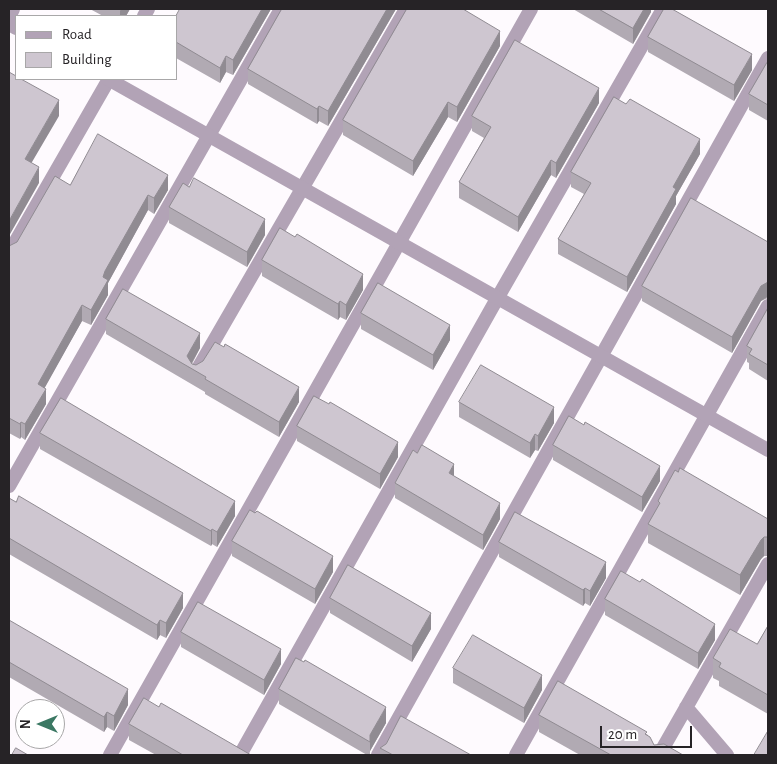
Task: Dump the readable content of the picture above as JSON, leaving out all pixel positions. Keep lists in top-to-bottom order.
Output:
{
  "legend": ["Road", "Building"],
  "scale_bar": "20 m",
  "north": "left"
}
